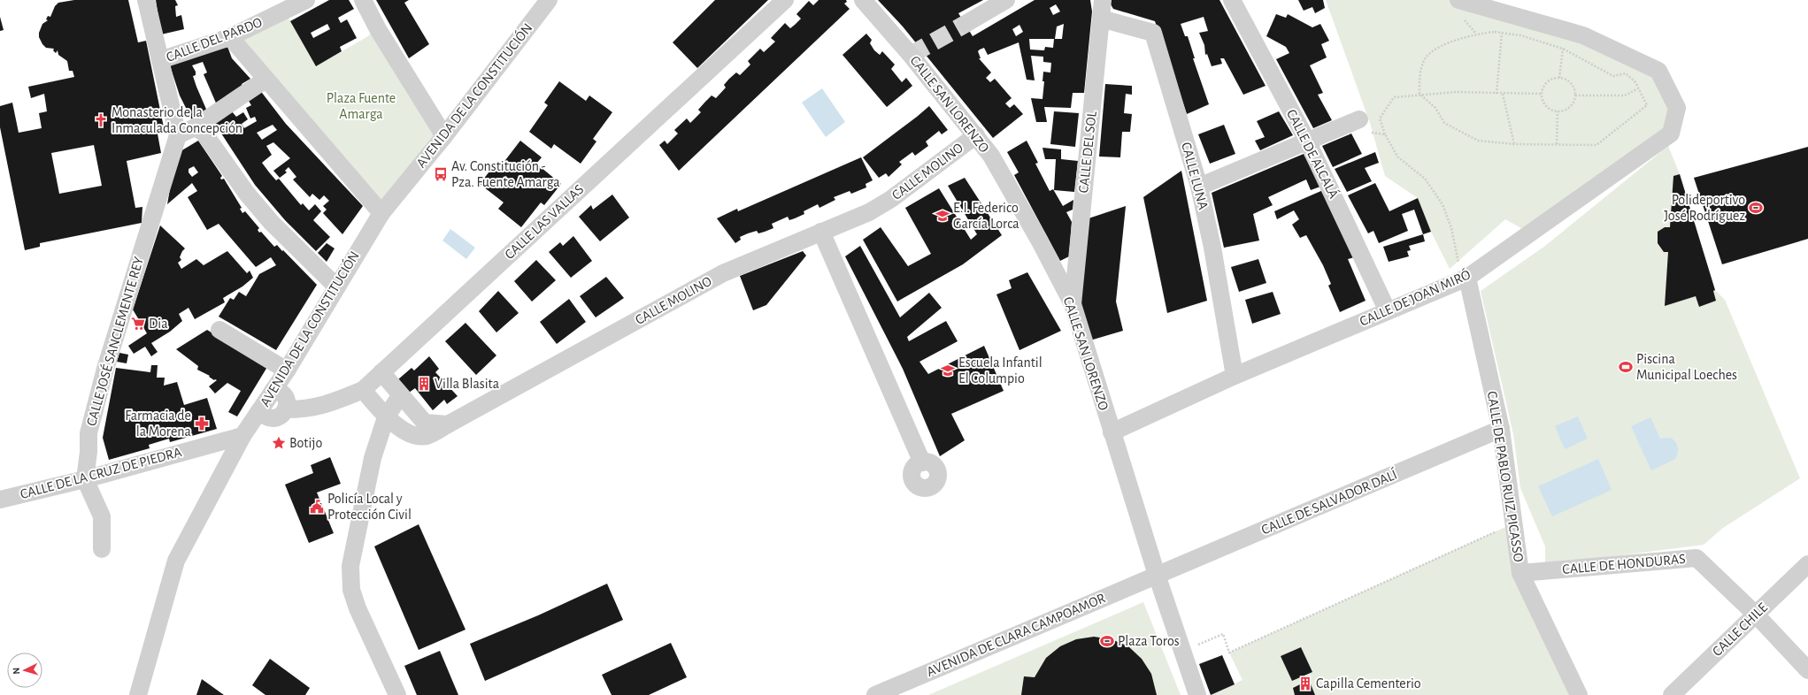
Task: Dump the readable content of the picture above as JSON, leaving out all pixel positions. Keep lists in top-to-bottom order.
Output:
{
  "streets": {
    "street": [
      "CALLE DEL PARDO",
      "AVENIDA DE LA CONSTITUCIÓN",
      "CALLE SAN LORENZO",
      "CALLE DEL SOL",
      "CALLE DE ALCALÁ",
      "CALLE MOLINO",
      "CALLE LUNA",
      "CALLE LAS VALLAS",
      "CALLE DE JOAN MIRÓ",
      "CALLE JOSÉ SANCLEMENTE REY",
      "CALLE DE LA CRUZ DE PIEDRA",
      "CALLE DE PABLO RUIZ PICASSO",
      "CALLE DE SALVADOR DALÍ",
      "CALLE DE HONDURAS",
      "CALLE CHILE",
      "AVENIDA DE CLARA CAMPOAMOR"
    ]
  },
  "crossings": [
    ["AVENIDA DE LA CONSTITUCIÓN", "CALLE LAS VALLAS"],
    ["AVENIDA DE LA CONSTITUCIÓN", "CALLE DE LA CRUZ DE PIEDRA"],
    ["CALLE SAN LORENZO", "CALLE DEL SOL"],
    ["CALLE SAN LORENZO", "CALLE MOLINO"],
    ["CALLE SAN LORENZO", "CALLE DE JOAN MIRÓ"],
    ["CALLE SAN LORENZO", "CALLE DE SALVADOR DALÍ"],
    ["CALLE SAN LORENZO", "AVENIDA DE CLARA CAMPOAMOR"],
    ["CALLE DEL SOL", "CALLE LUNA"],
    ["CALLE DE ALCALÁ", "CALLE DE JOAN MIRÓ"],
    ["CALLE MOLINO", "CALLE LAS VALLAS"],
    ["CALLE LUNA", "CALLE DE JOAN MIRÓ"],
    ["CALLE DE JOAN MIRÓ", "CALLE DE PABLO RUIZ PICASSO"],
    ["CALLE JOSÉ SANCLEMENTE REY", "CALLE DE LA CRUZ DE PIEDRA"],
    ["CALLE DE PABLO RUIZ PICASSO", "CALLE DE SALVADOR DALÍ"],
    ["CALLE DE PABLO RUIZ PICASSO", "CALLE DE HONDURAS"],
    ["CALLE DE SALVADOR DALÍ", "AVENIDA DE CLARA CAMPOAMOR"],
    ["CALLE DE HONDURAS", "CALLE CHILE"]
  ],
  "parks": ["Plaza Fuente Amarga"],
  "places": {
    "church": ["Monasterio de la Inmaculada Concepción"],
    "bus stop": ["Av. Constitución - Pza. Fuente Amarga"],
    "sports": ["Polideportivo José Rodríguez", "Piscina Municipal Loeches", "Plaza Toros"],
    "school or university": ["E.I. Federico García Lorca", "Escuela Infantil El Columpio"],
    "supermarket": ["Dia"],
    "building": ["Villa Blasita", "Capilla Cementerio"],
    "pharmacy": ["Farmacia de la Morena"],
    "place": ["Botijo"],
    "public building": ["Policía Local y Protección Civil"]
  },
  "north": "left"
}
